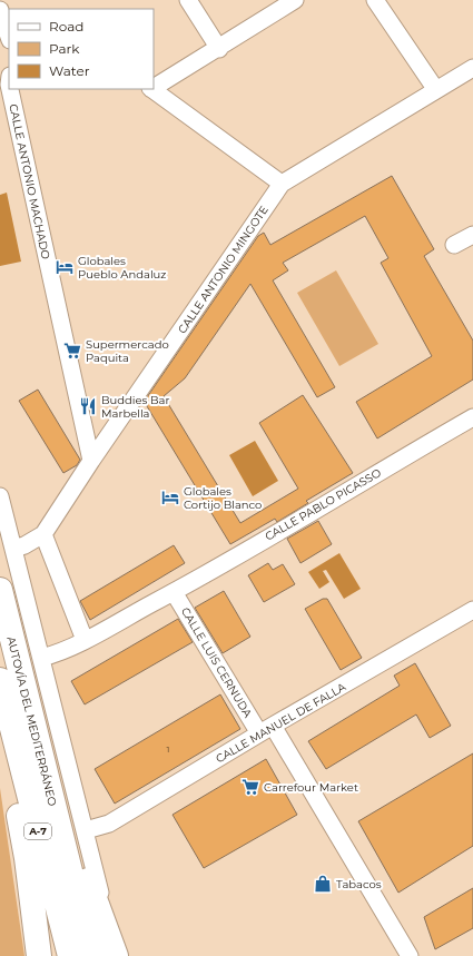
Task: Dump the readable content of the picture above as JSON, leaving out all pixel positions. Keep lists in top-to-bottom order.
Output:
{
  "streets": {
    "highway": ["AUTOVÍA DEL MEDITERRÁNEO", "A-7"],
    "street": [
      "CALLE ANTONIO MACHADO",
      "CALLE ANTONIO MINGOTE",
      "CALLE PABLO PICASSO",
      "CALLE LUIS CERNUDA",
      "CALLE MANUEL DE FALLA"
    ]
  },
  "crossings": [
    ["CALLE ANTONIO MACHADO", "CALLE ANTONIO MINGOTE"],
    ["CALLE PABLO PICASSO", "CALLE LUIS CERNUDA"],
    ["CALLE LUIS CERNUDA", "CALLE MANUEL DE FALLA"]
  ],
  "places": {
    "hotel": ["Globales Pueblo Andaluz", "Globales Cortijo Blanco"],
    "supermarket": ["Supermercado Paquita", "Carrefour Market"],
    "restaurant": ["Buddies Bar Marbella"],
    "shop": ["Tabacos"]
  },
  "house_numbers": ["1"],
  "legend": ["Road", "Park", "Water"]
}
